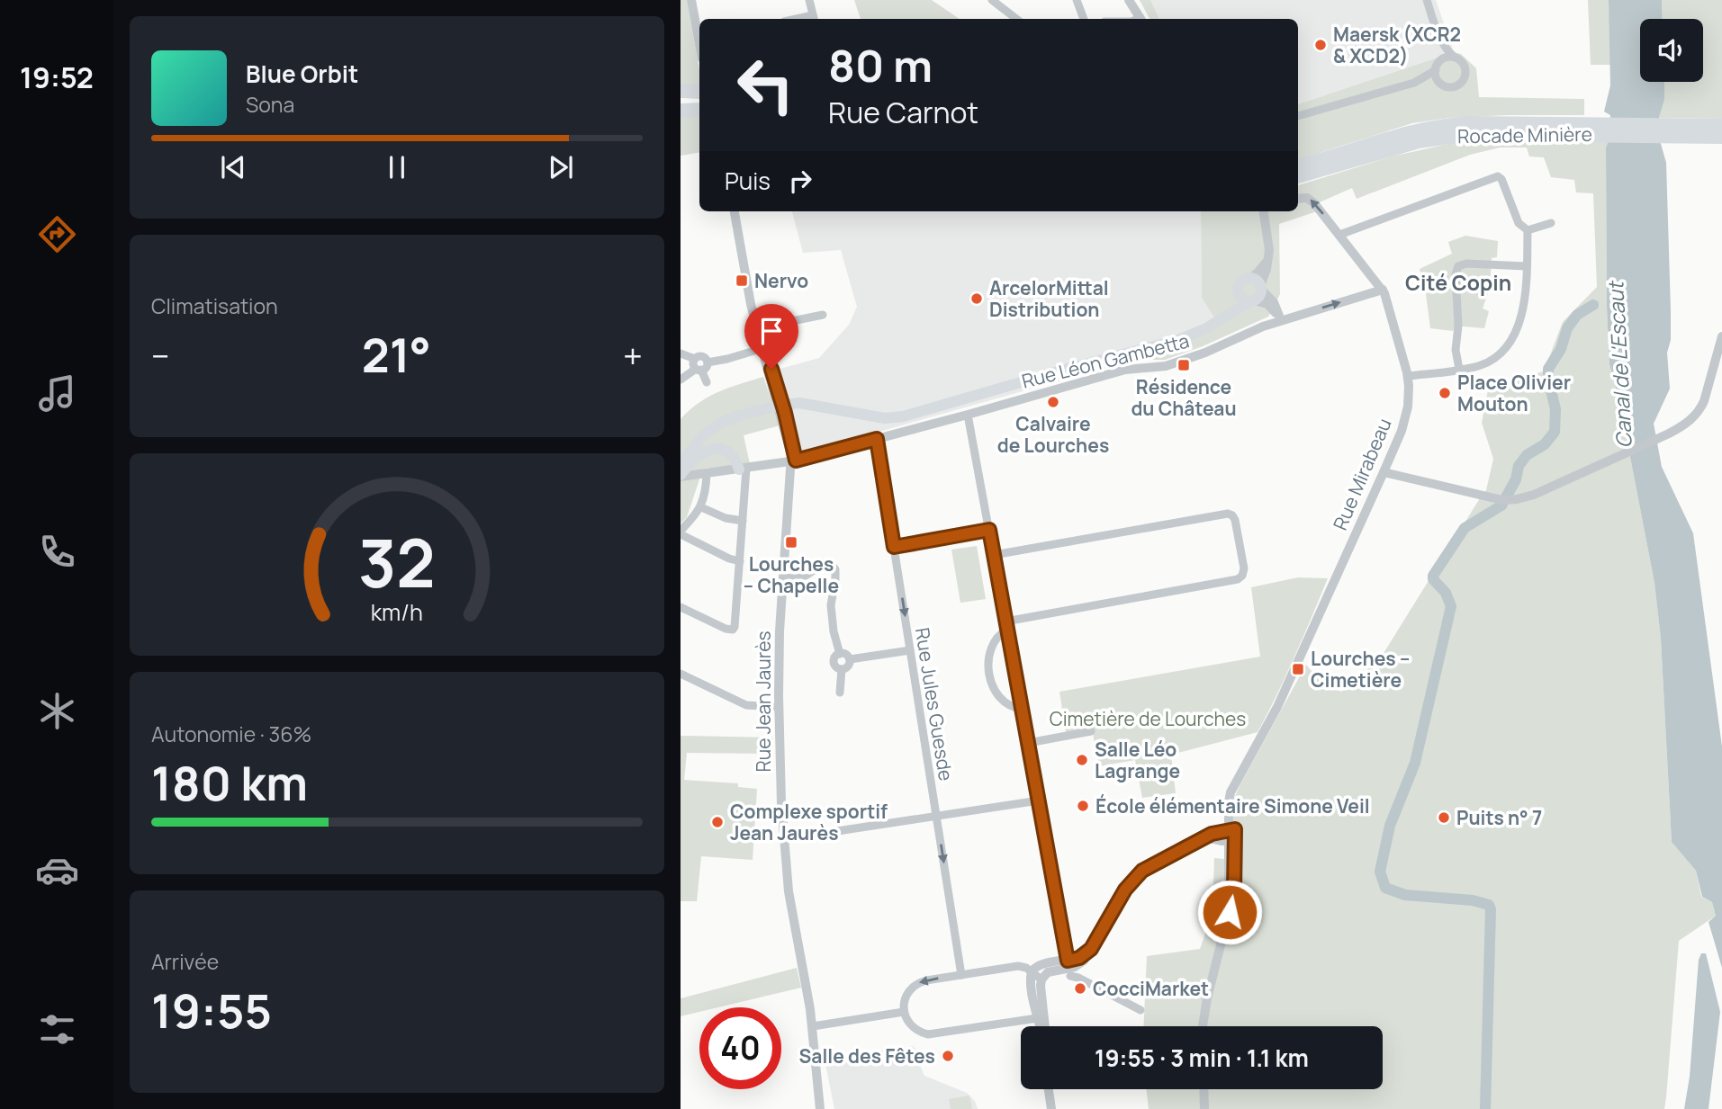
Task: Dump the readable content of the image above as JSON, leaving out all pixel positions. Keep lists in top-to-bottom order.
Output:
{
  "streets": {
    "highway": ["Rocade Minière"],
    "street": [
      "Rue Léon Gambetta",
      "Rue Mirabeau",
      "Rue Jean Jaurès",
      "Rue Jules Guesde"
    ]
  },
  "crossings": [
    ["Rue Léon Gambetta", "Rue Mirabeau"],
    ["Rue Léon Gambetta", "Rue Jean Jaurès"],
    ["Rue Léon Gambetta", "Rue Jules Guesde"]
  ],
  "one_way": ["Rue Jules Guesde"],
  "districts": ["Cité Copin"],
  "water": ["Canal de L'Escaut"],
  "parks": ["Cimetière de Lourches"],
  "places": {
    "other": [
      "Maersk (XCR2 & XCD2)",
      "ArcelorMittal Distribution",
      "Place Olivier Mouton",
      "Calvaire de Lourches",
      "Salle Léo Lagrange",
      "École élémentaire Simone Veil",
      "Puits n° 7",
      "Complexe sportif Jean Jaurès",
      "CocciMarket",
      "Salle des Fêtes"
    ],
    "transit": [
      "Nervo",
      "Résidence du Château",
      "Lourches – Chapelle",
      "Lourches – Cimetière"
    ]
  },
  "page": {
    "tabs": "19:52",
    "turn": ["80 m", "Rue Carnot"],
    "song": ["Blue Orbit", "Sona"],
    "then": "Puis",
    "tile": [
      "Climatisation",
      ["Autonomie · 36%", "180 km"],
      ["Arrivée", "19:55"]
    ],
    "heat": ["−", "21°", "+"],
    "limit": "40",
    "trip": "19:55 · 3 min · 1.1 km",
    "gauge": ["32", "km/h"]
  }
}
